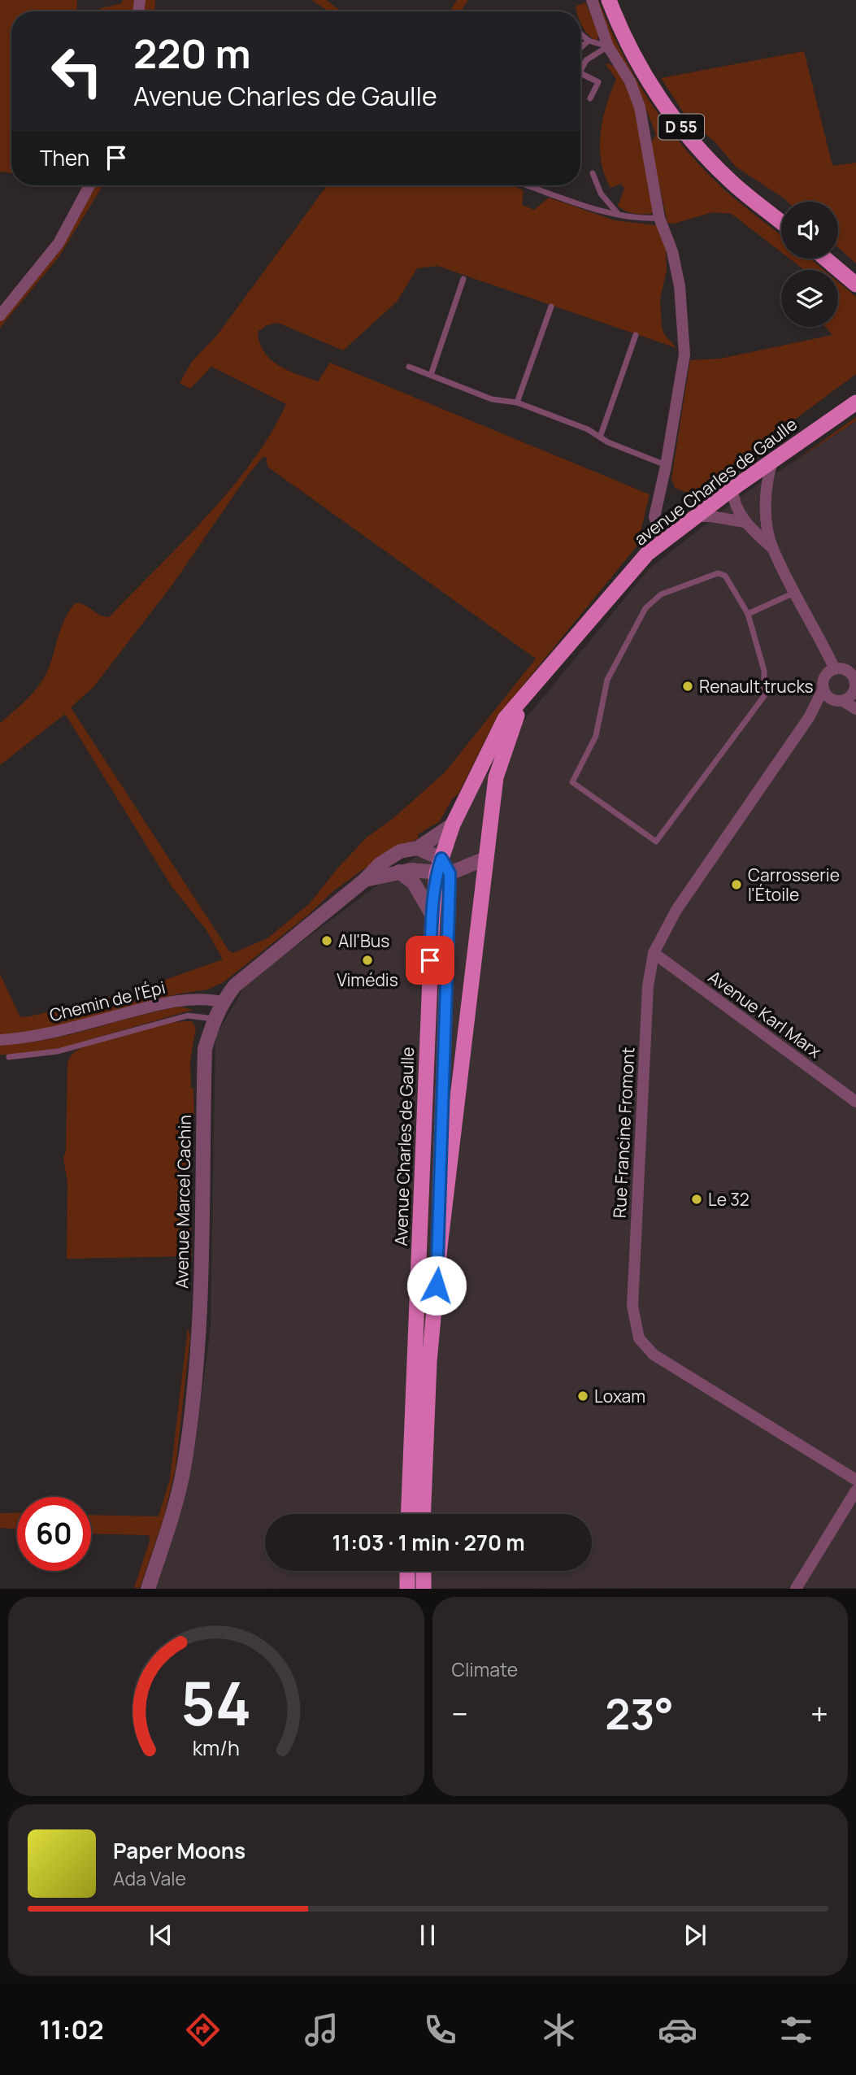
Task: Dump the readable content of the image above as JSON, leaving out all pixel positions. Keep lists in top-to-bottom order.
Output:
{
  "streets": {
    "main road": ["D 55", "avenue Charles de Gaulle", "Avenue Charles de Gaulle"],
    "street": [
      "Chemin de l'Épi",
      "Avenue Karl Marx",
      "Rue Francine Fromont",
      "Avenue Marcel Cachin"
    ]
  },
  "crossings": [
    ["avenue Charles de Gaulle", "Avenue Charles de Gaulle"],
    ["avenue Charles de Gaulle", "Avenue Marcel Cachin"],
    ["Chemin de l'Épi", "Avenue Marcel Cachin"],
    ["Avenue Karl Marx", "Rue Francine Fromont"],
    ["Avenue Charles de Gaulle", "Avenue Marcel Cachin"]
  ],
  "places": [
    "Renault trucks",
    "Carrosserie l'Étoile",
    "All'Bus",
    "Vimédis",
    "Le 32",
    "Loxam"
  ],
  "page": {
    "turn": ["220 m", "Avenue Charles de Gaulle"],
    "then": "Then",
    "limit": "60",
    "trip": "11:03 · 1 min · 270 m",
    "tile": "Climate",
    "heat": ["−", "23°", "+"],
    "song": ["Paper Moons", "Ada Vale"],
    "tabs": "11:02",
    "gauge": ["54", "km/h"]
  }
}
